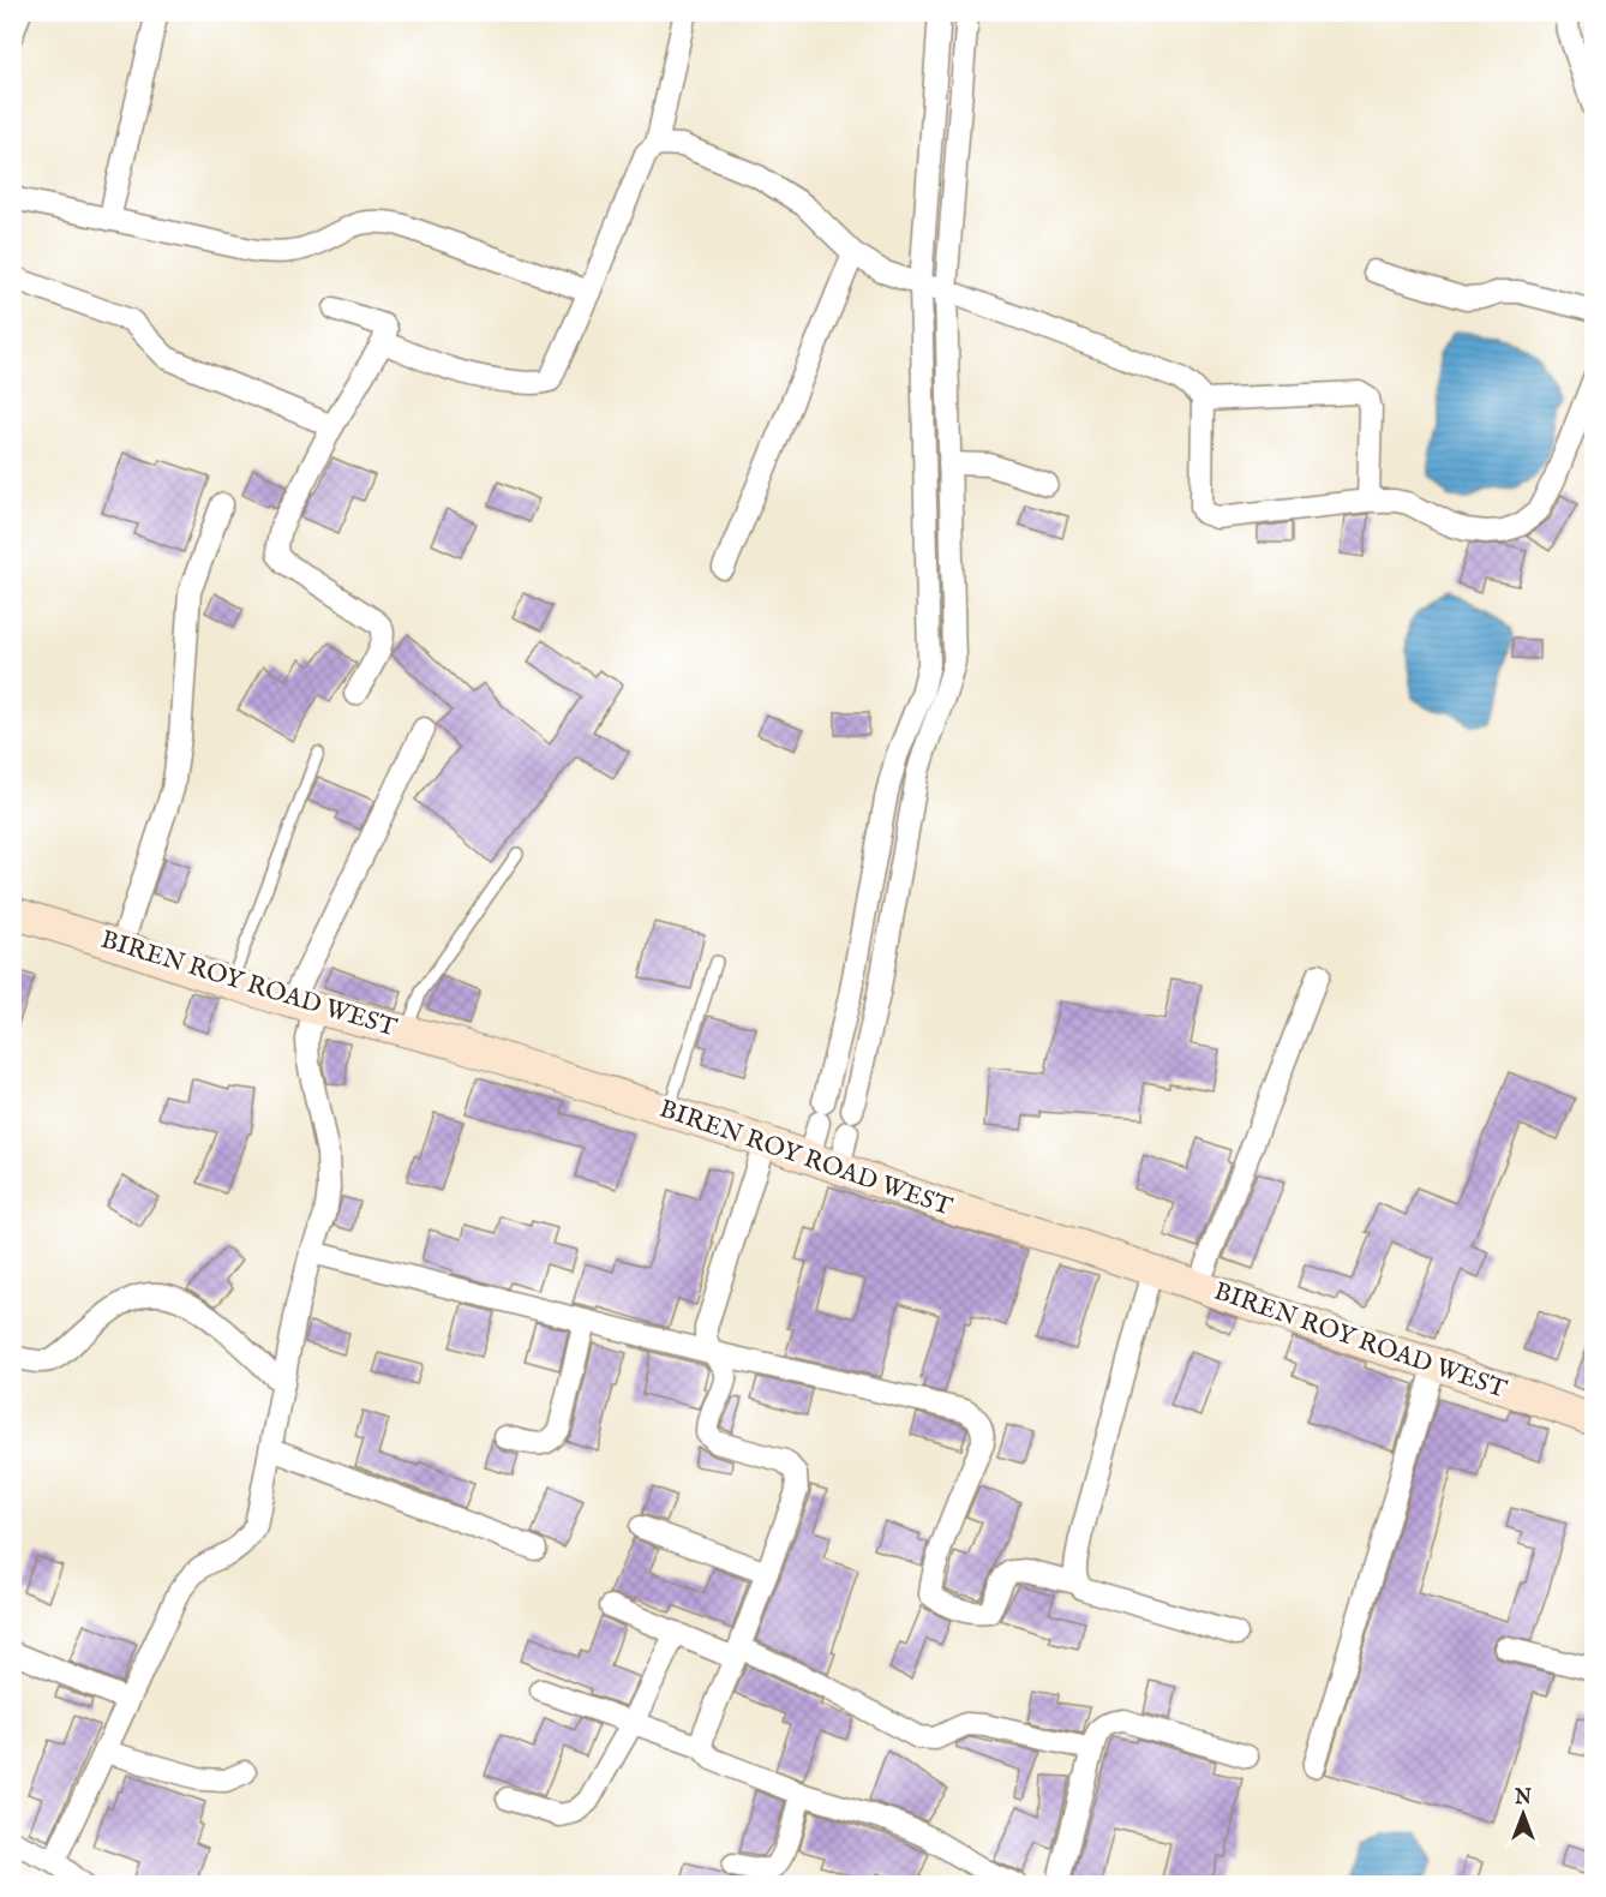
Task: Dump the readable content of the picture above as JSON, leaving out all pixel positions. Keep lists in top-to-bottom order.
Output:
{
  "streets": {
    "main road": ["BIREN ROY ROAD WEST"]
  },
  "north": "top"
}
